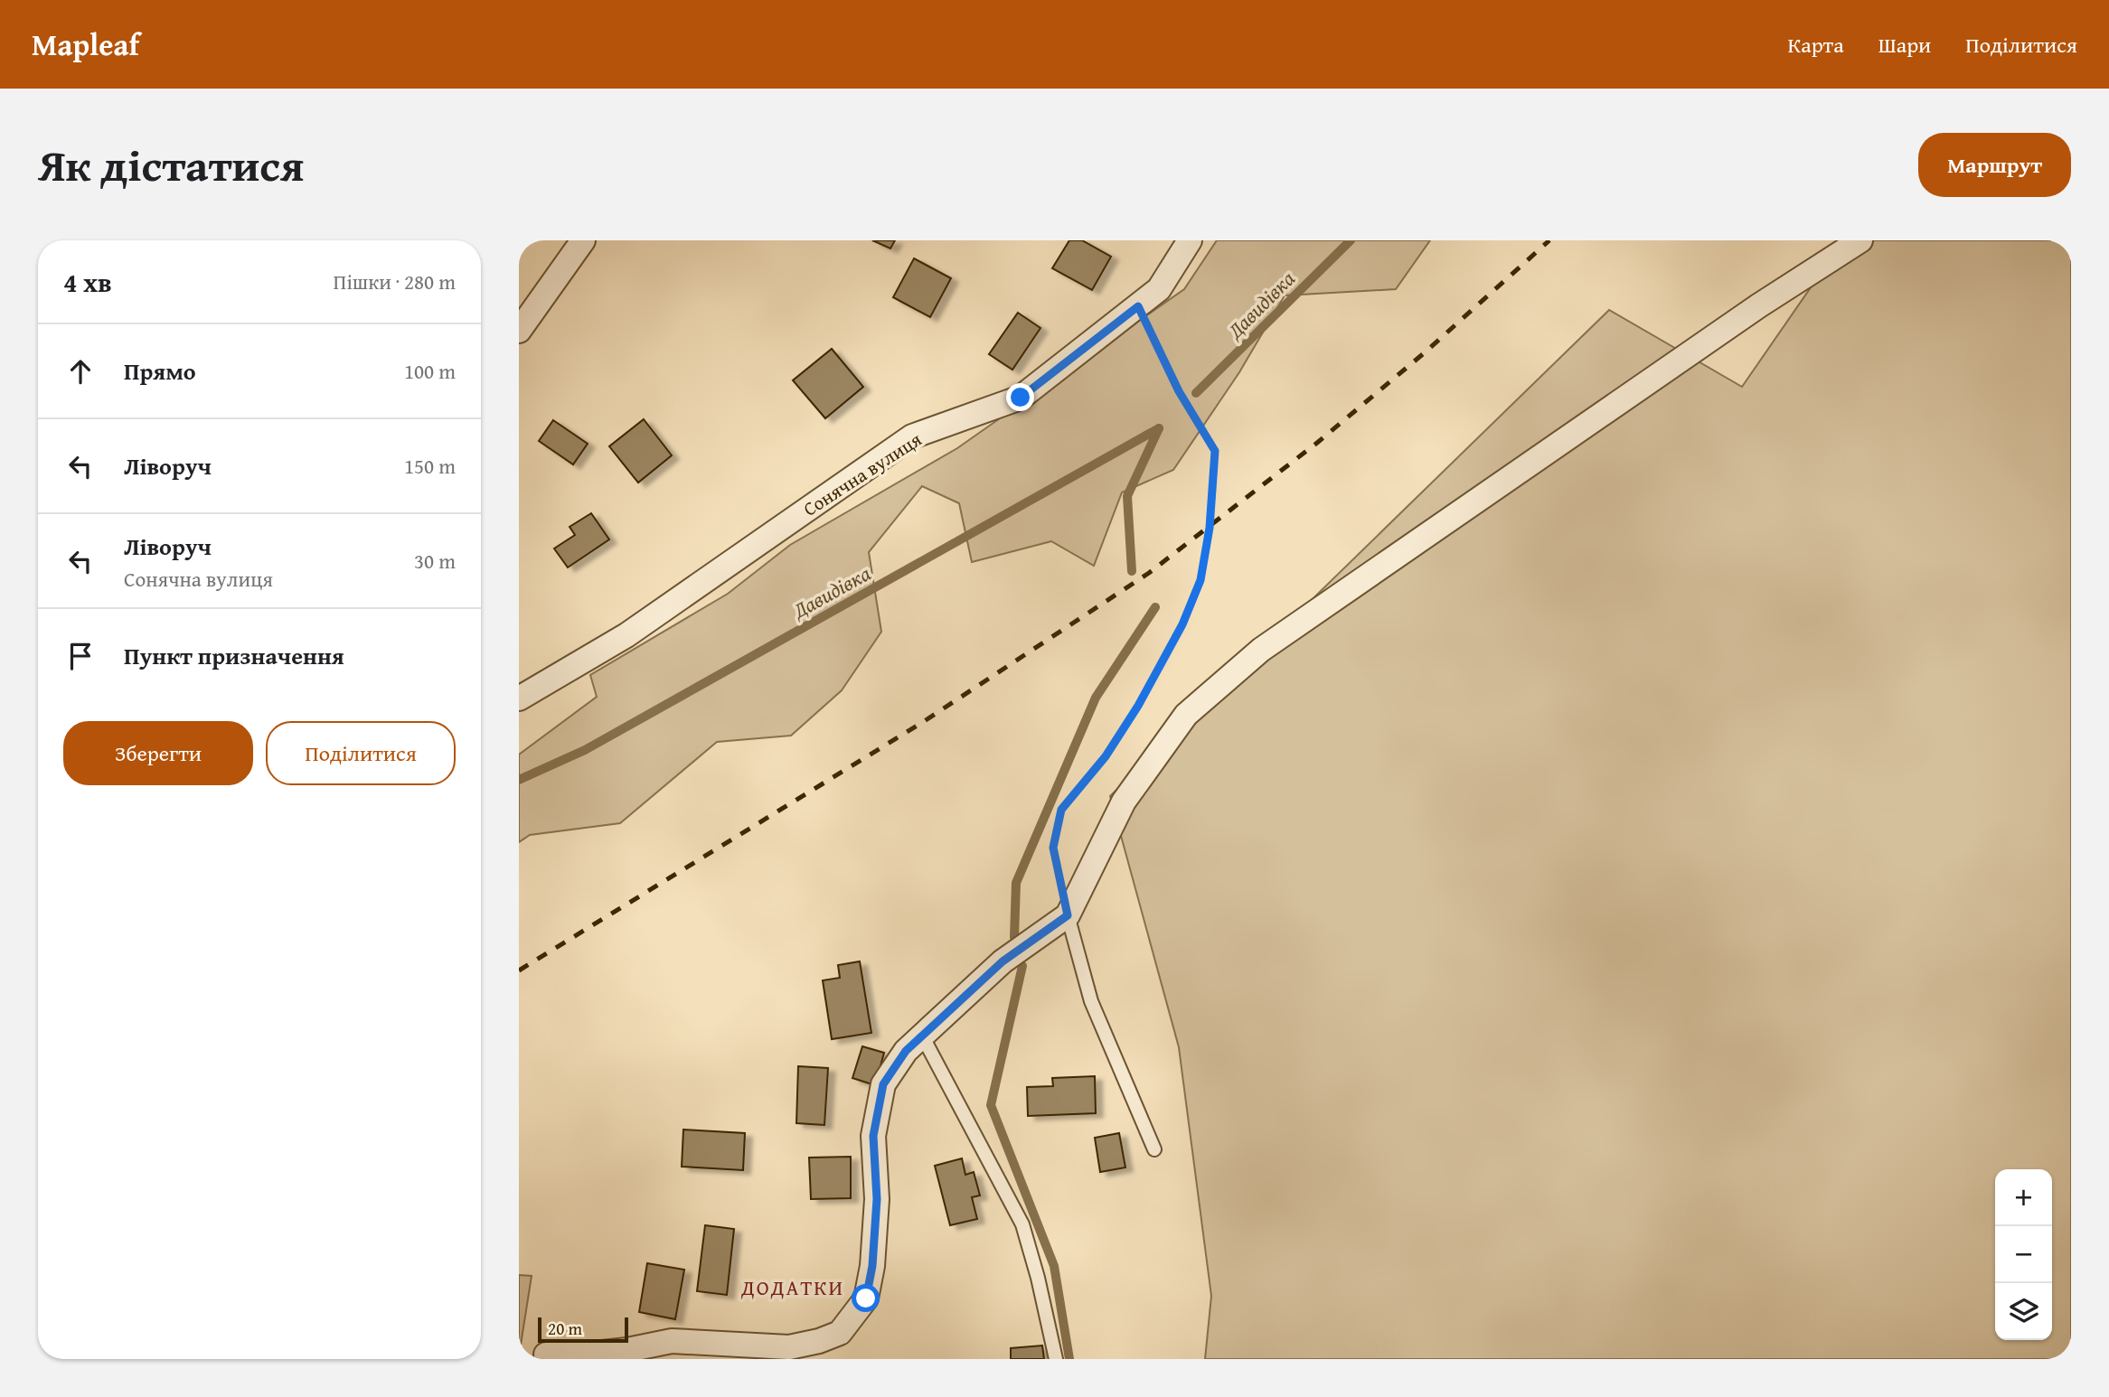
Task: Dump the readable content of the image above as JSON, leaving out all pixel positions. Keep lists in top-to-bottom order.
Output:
{
  "streets": {
    "street": ["Сонячна вулиця"]
  },
  "districts": ["ДОДАТКИ"],
  "water": ["Давидівка"],
  "scale_bar": "20 m",
  "page": {
    "header": "Mapleaf",
    "nav": ["Карта", "Шари", "Поділитися"],
    "title": "Як дістатися",
    "buttons": [
      "Маршрут",
      ["Зберегти", "Поділитися"]
    ],
    "heading": ["4 хв", "Пішки · 280 m"],
    "list": [
      ["Прямо", "100 m"],
      ["Ліворуч", "150 m"],
      ["Ліворуч", "Сонячна вулиця", "30 m"],
      "Пункт призначення"
    ],
    "map_buttons": ["+", "−"],
    "scale": "20 m"
  }
}
